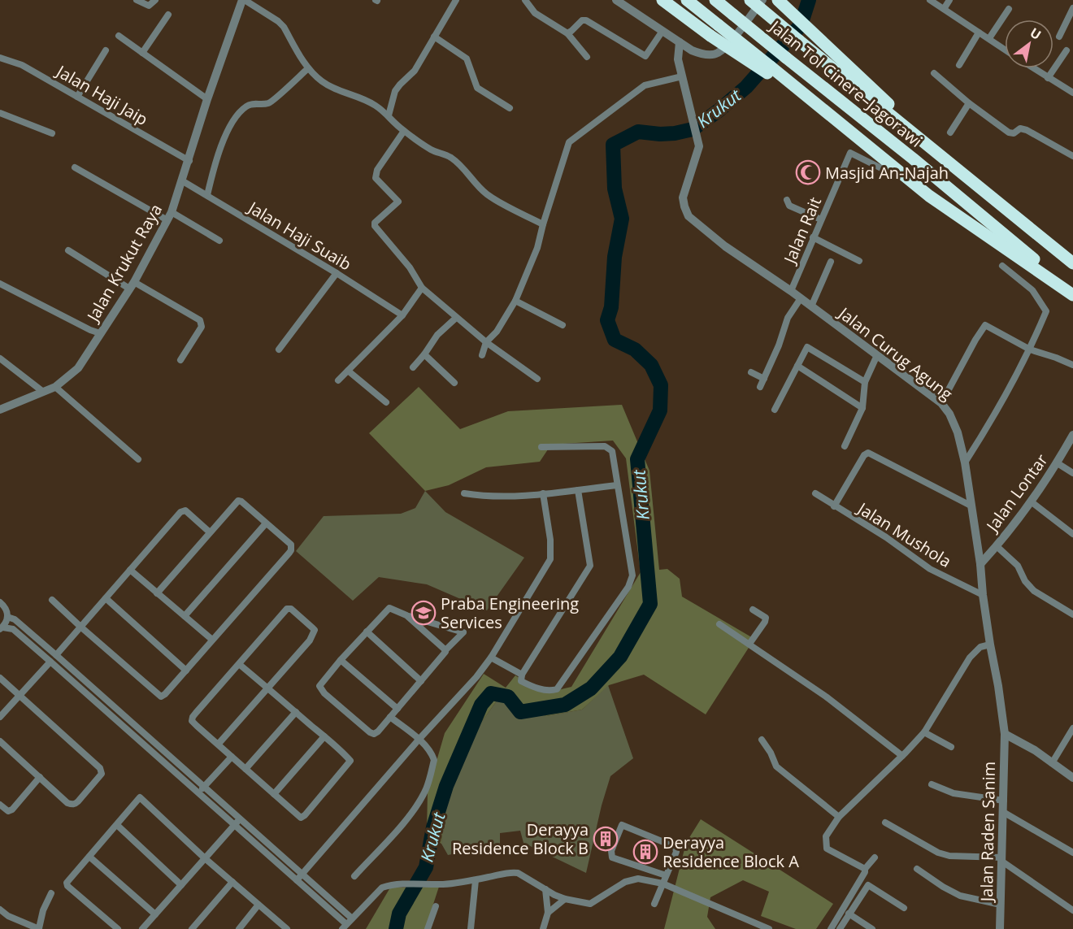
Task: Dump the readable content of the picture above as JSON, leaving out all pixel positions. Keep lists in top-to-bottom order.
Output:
{
  "streets": {
    "highway": ["Jalan Tol Cinere–Jagorawi"],
    "street": [
      "Jalan Haji Jaip",
      "Jalan Rait",
      "Jalan Haji Suaib",
      "Jalan Krukut Raya",
      "Jalan Curug Agung",
      "Jalan Lontar",
      "Jalan Mushola",
      "Jalan Raden Sanim"
    ]
  },
  "crossings": [
    ["Jalan Haji Jaip", "Jalan Krukut Raya"],
    ["Jalan Rait", "Jalan Curug Agung"],
    ["Jalan Haji Suaib", "Jalan Krukut Raya"],
    ["Jalan Curug Agung", "Jalan Lontar"],
    ["Jalan Curug Agung", "Jalan Mushola"],
    ["Jalan Curug Agung", "Jalan Raden Sanim"]
  ],
  "water": ["Krukut"],
  "places": {
    "mosque": ["Masjid An-Najah"],
    "school or university": ["Praba Engineering Services"],
    "building": ["Derayya Residence Block B", "Derayya Residence Block A"]
  },
  "north": "top right"
}
